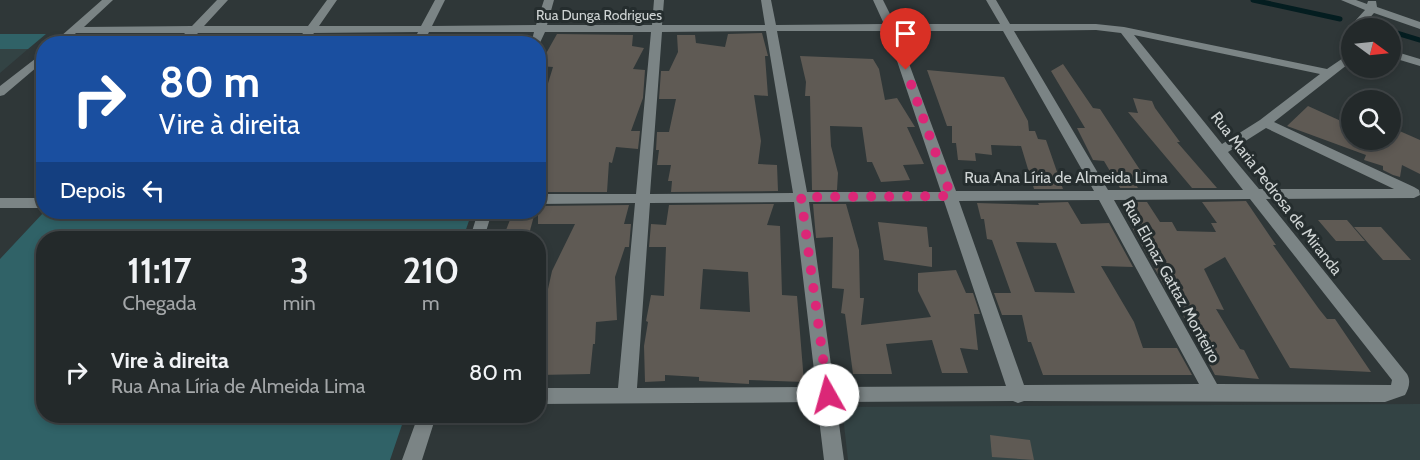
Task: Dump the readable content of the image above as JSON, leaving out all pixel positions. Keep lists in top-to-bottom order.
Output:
{
  "streets": {
    "street": [
      "Rua Dunga Rodrigues",
      "Rua Ana Líria de Almeida Lima",
      "Rua Maria Pedrosa de Miranda",
      "Rua Elmaz Gattaz Monteiro"
    ]
  },
  "crossings": [
    ["Rua Dunga Rodrigues", "Rua Maria Pedrosa de Miranda"],
    ["Rua Dunga Rodrigues", "Rua Elmaz Gattaz Monteiro"],
    ["Rua Ana Líria de Almeida Lima", "Rua Maria Pedrosa de Miranda"],
    ["Rua Ana Líria de Almeida Lima", "Rua Elmaz Gattaz Monteiro"],
    ["Rua Maria Pedrosa de Miranda", "Rua Elmaz Gattaz Monteiro"]
  ],
  "north": "right",
  "page": {
    "turn": ["80 m", "Vire à direita"],
    "then": "Depois",
    "eta": [
      "11:17",
      "Chegada",
      "3",
      "min",
      "210",
      "m"
    ],
    "list": [
      {
        "name": "Vire à direita",
        "note": "Rua Ana Líria de Almeida Lima",
        "value": "80 m"
      }
    ]
  }
}
